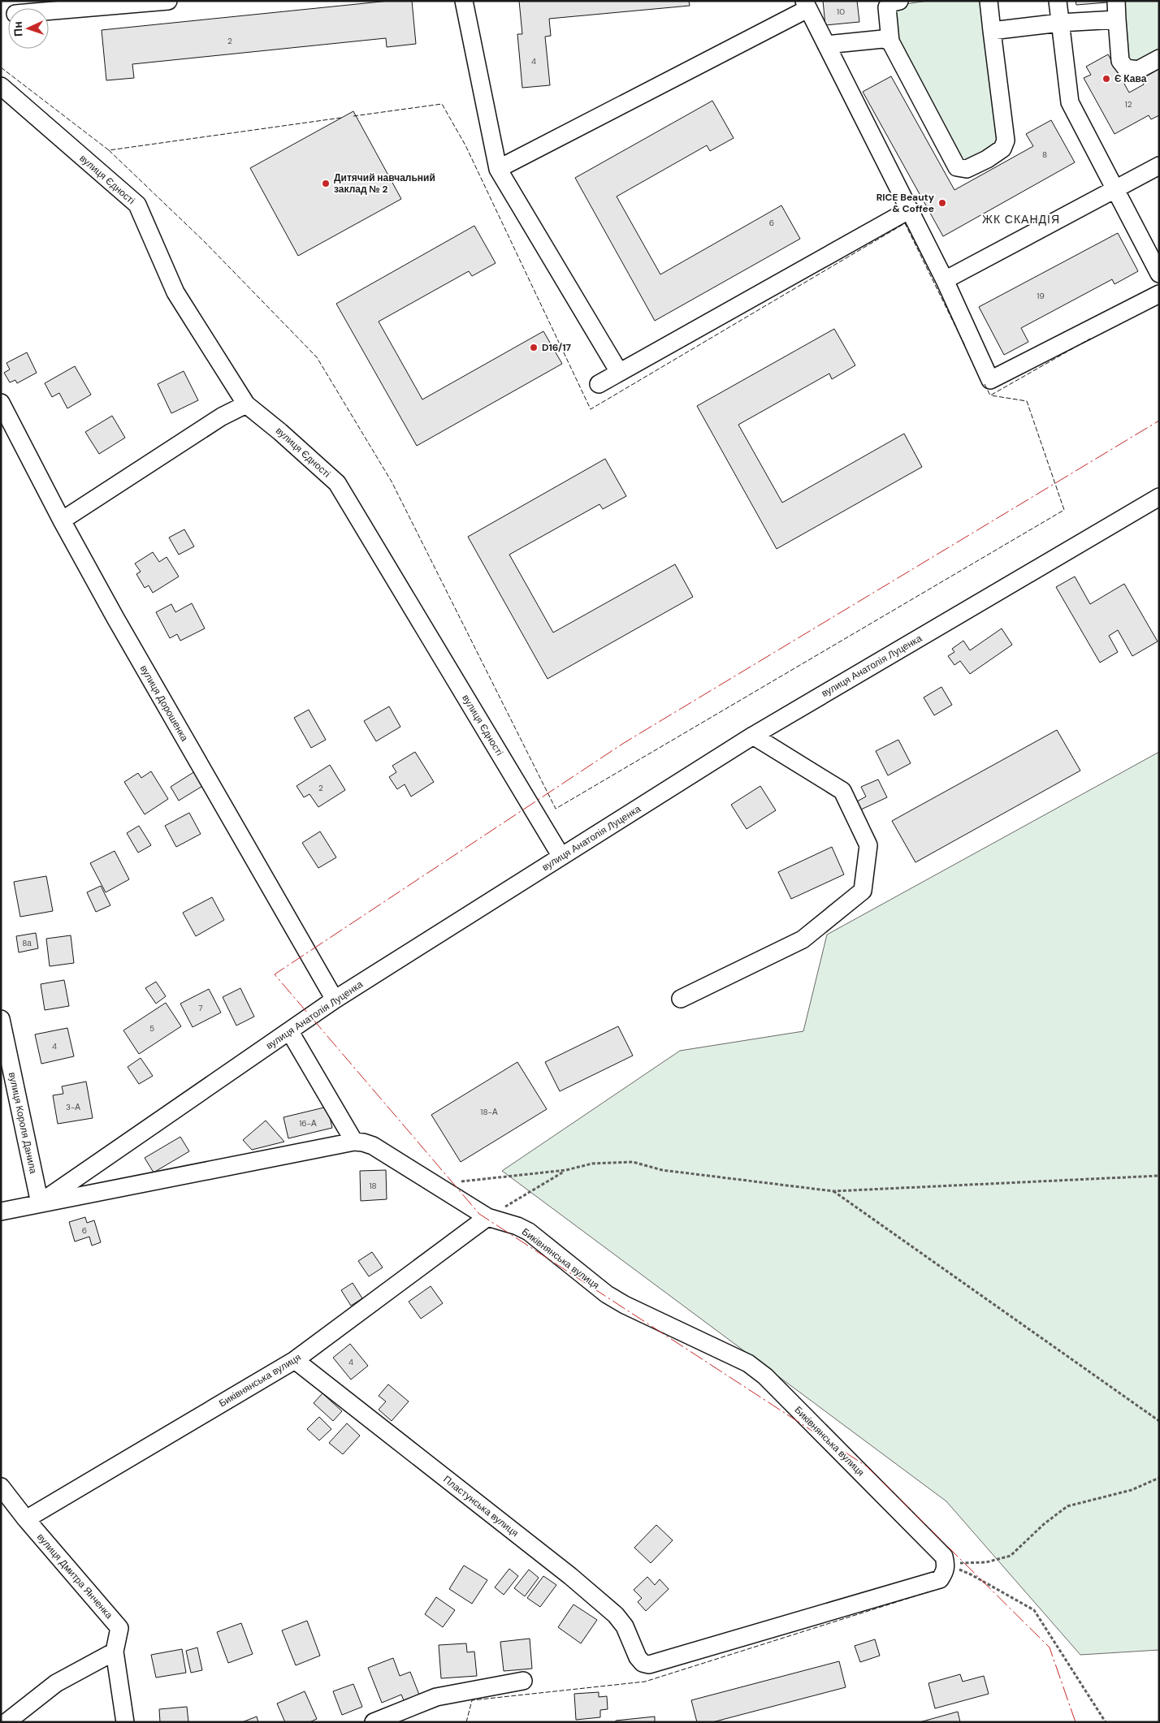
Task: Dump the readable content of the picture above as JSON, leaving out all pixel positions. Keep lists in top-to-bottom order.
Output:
{
  "streets": {
    "street": [
      "вулиця Єдності",
      "вулиця Анатолія Луценка",
      "вулиця Дорошенка",
      "вулиця Короля Данила",
      "Биківнянська вулиця",
      "Пластунська вулиця",
      "вулиця Дмитра Янченка"
    ]
  },
  "crossings": [
    ["вулиця Єдності", "вулиця Анатолія Луценка"],
    ["вулиця Анатолія Луценка", "вулиця Дорошенка"],
    ["вулиця Анатолія Луценка", "вулиця Короля Данила"],
    ["вулиця Анатолія Луценка", "Биківнянська вулиця"],
    ["Биківнянська вулиця", "Пластунська вулиця"],
    ["Биківнянська вулиця", "вулиця Дмитра Янченка"]
  ],
  "districts": ["ЖК СКАНДІЯ"],
  "places": [
    "Є Кава",
    "Дитячий навчальний заклад № 2",
    "RICE Beauty & Coffee",
    "D16/17"
  ],
  "house_numbers": [
    "10",
    "2",
    "4",
    "12",
    "8",
    "6",
    "19",
    "2",
    "8а",
    "7",
    "5",
    "4",
    "3-А",
    "18-А",
    "16-А",
    "18",
    "6",
    "4"
  ],
  "north": "left"
}
